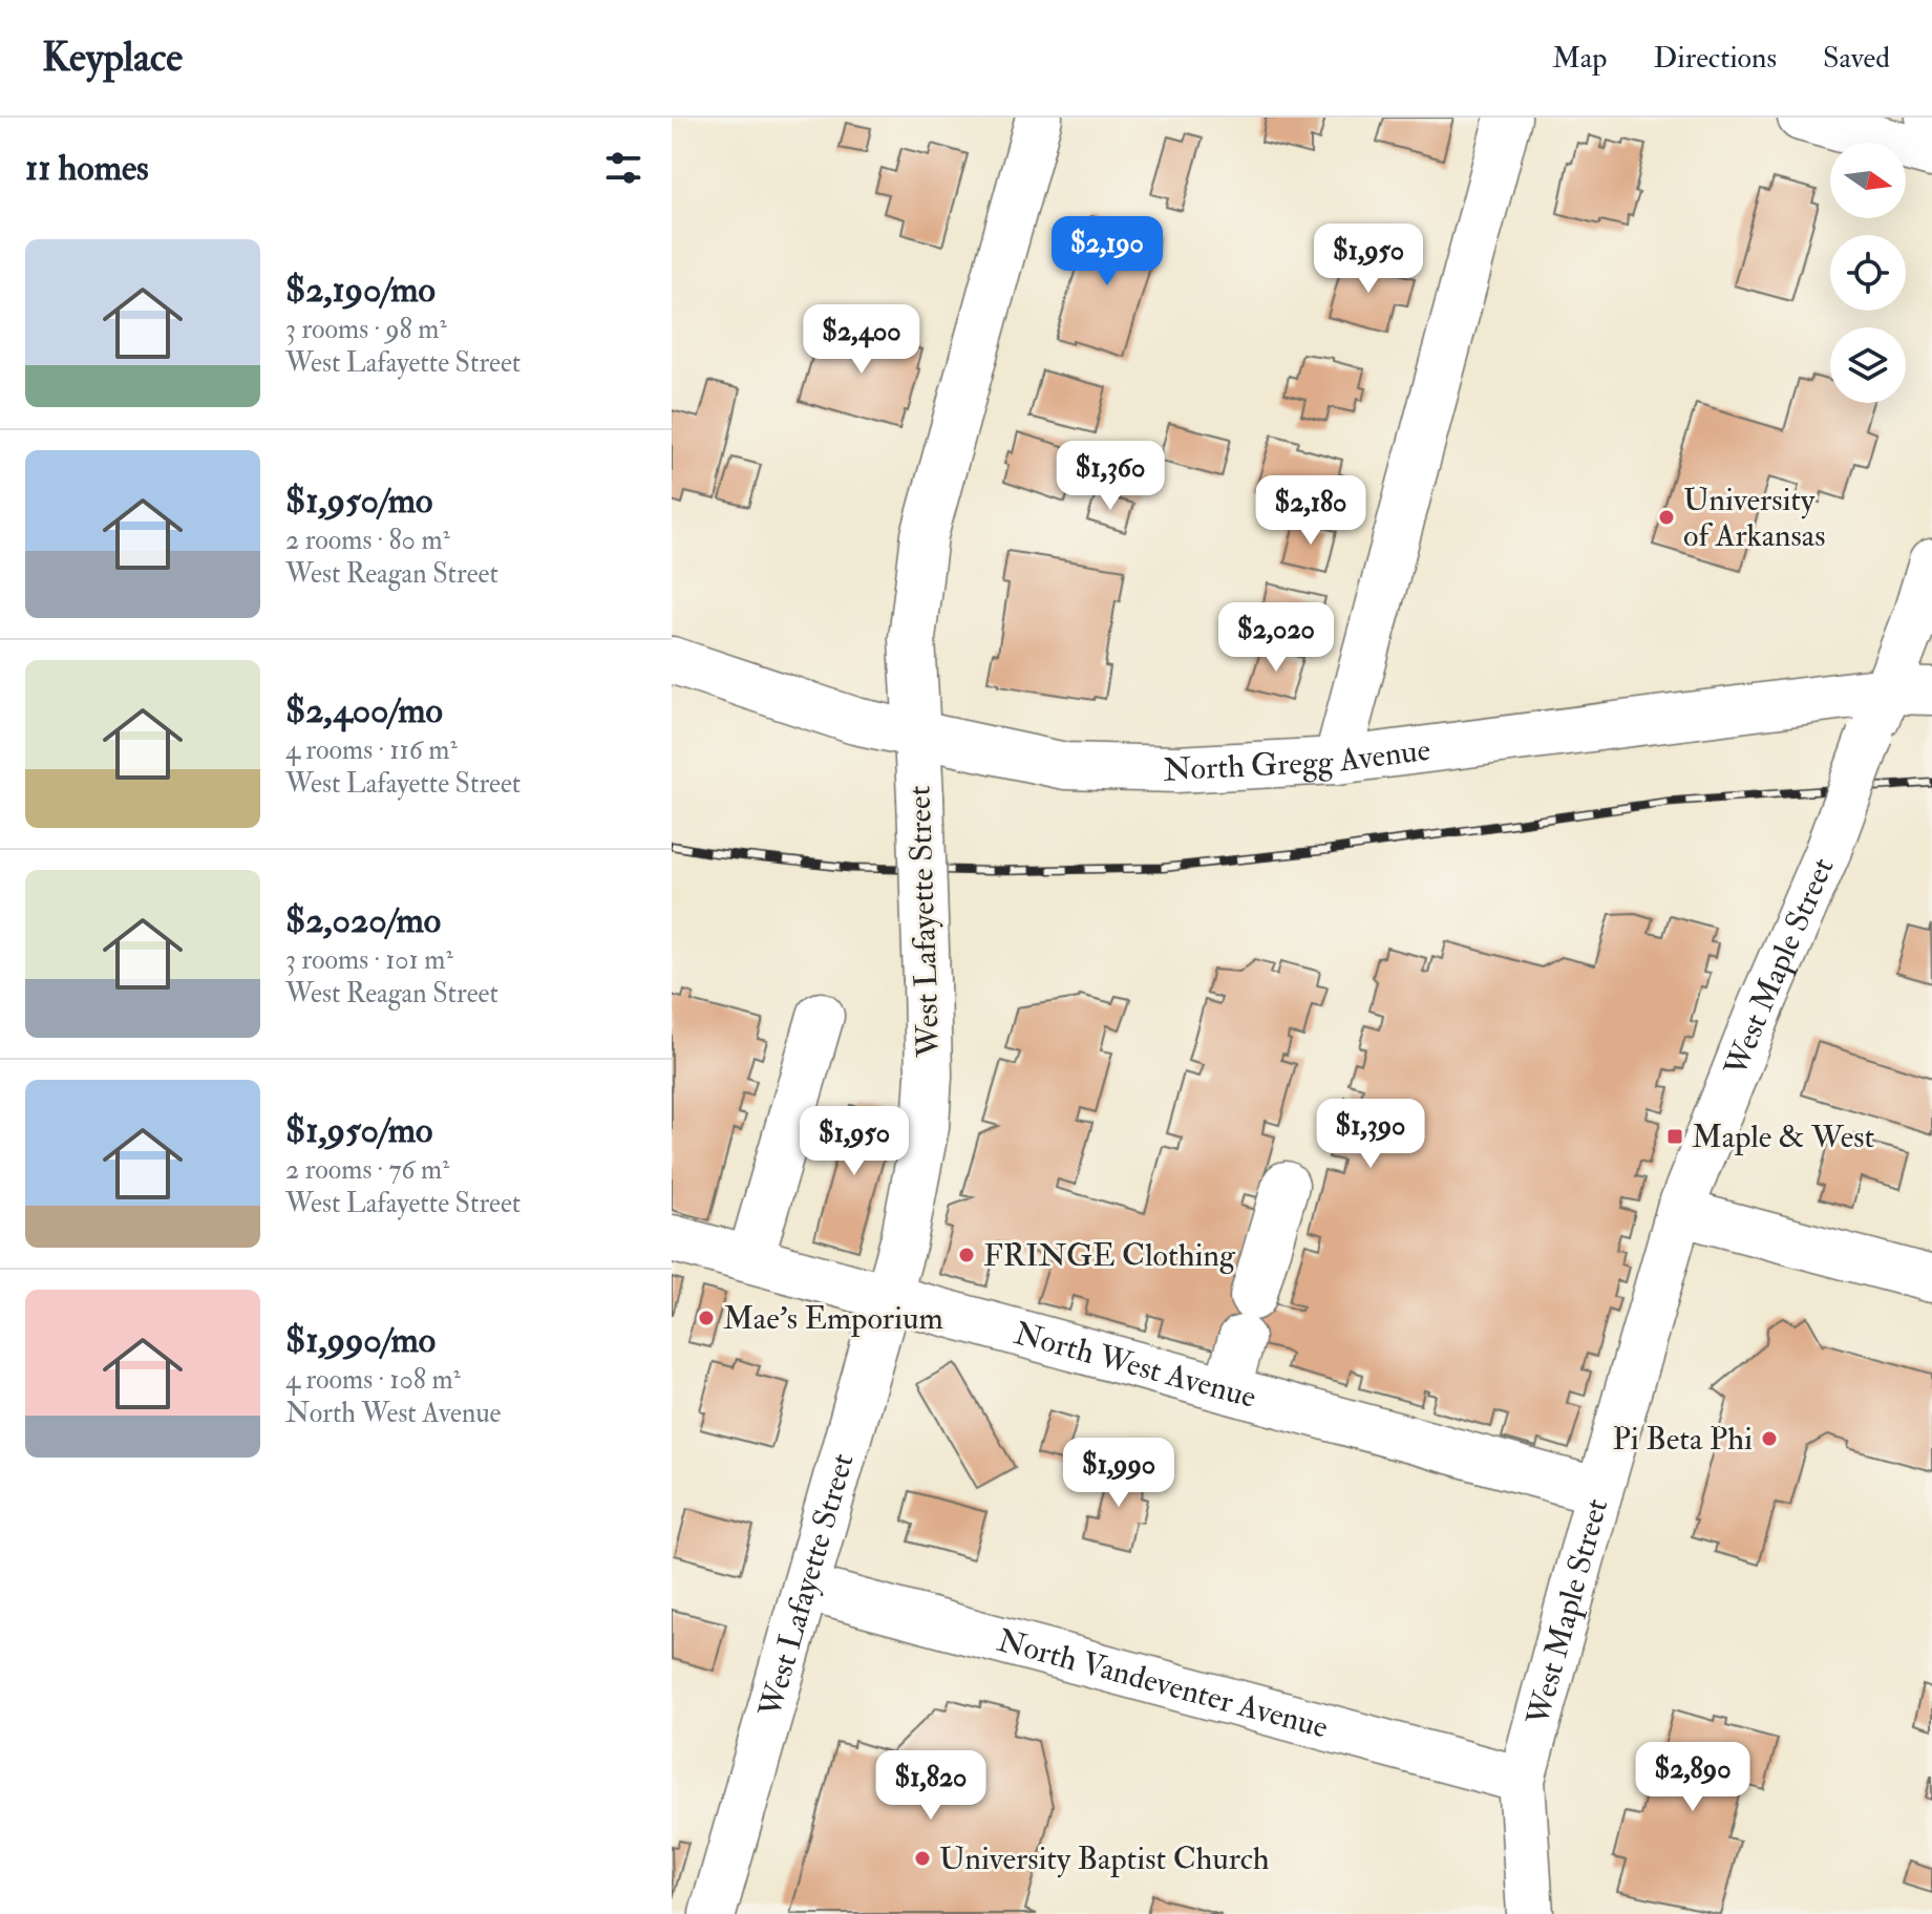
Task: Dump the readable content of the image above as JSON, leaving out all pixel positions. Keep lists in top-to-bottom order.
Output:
{
  "streets": {
    "street": [
      "North Gregg Avenue",
      "West Lafayette Street",
      "West Maple Street",
      "North West Avenue",
      "North Vandeventer Avenue"
    ]
  },
  "crossings": [
    ["North Gregg Avenue", "West Lafayette Street"],
    ["North Gregg Avenue", "West Maple Street"],
    ["West Lafayette Street", "North West Avenue"],
    ["West Lafayette Street", "North Vandeventer Avenue"],
    ["West Maple Street", "North West Avenue"],
    ["West Maple Street", "North Vandeventer Avenue"]
  ],
  "places": {
    "other": [
      "University of Arkansas",
      "FRINGE Clothing",
      "Mae's Emporium",
      "Pi Beta Phi",
      "University Baptist Church"
    ],
    "transit": ["Maple & West"]
  },
  "north": "right",
  "page": {
    "header": "Keyplace",
    "nav": ["Map", "Directions", "Saved"],
    "heading": "11 homes",
    "price": [
      "$2,190",
      "$1,950",
      "$2,400",
      "$1,360",
      "$2,180",
      "$2,020",
      "$1,390",
      "$1,950",
      "$1,990",
      "$2,890",
      "$1,820"
    ],
    "list": [
      {
        "name": "$2,190/mo",
        "note": "3 rooms · 98 m² · West Lafayette Street"
      },
      {
        "name": "$1,950/mo",
        "note": "2 rooms · 80 m² · West Reagan Street"
      },
      {
        "name": "$2,400/mo",
        "note": "4 rooms · 116 m² · West Lafayette Street"
      },
      {
        "name": "$2,020/mo",
        "note": "3 rooms · 101 m² · West Reagan Street"
      },
      {
        "name": "$1,950/mo",
        "note": "2 rooms · 76 m² · West Lafayette Street"
      },
      {
        "name": "$1,990/mo",
        "note": "4 rooms · 108 m² · North West Avenue"
      }
    ]
  }
}
